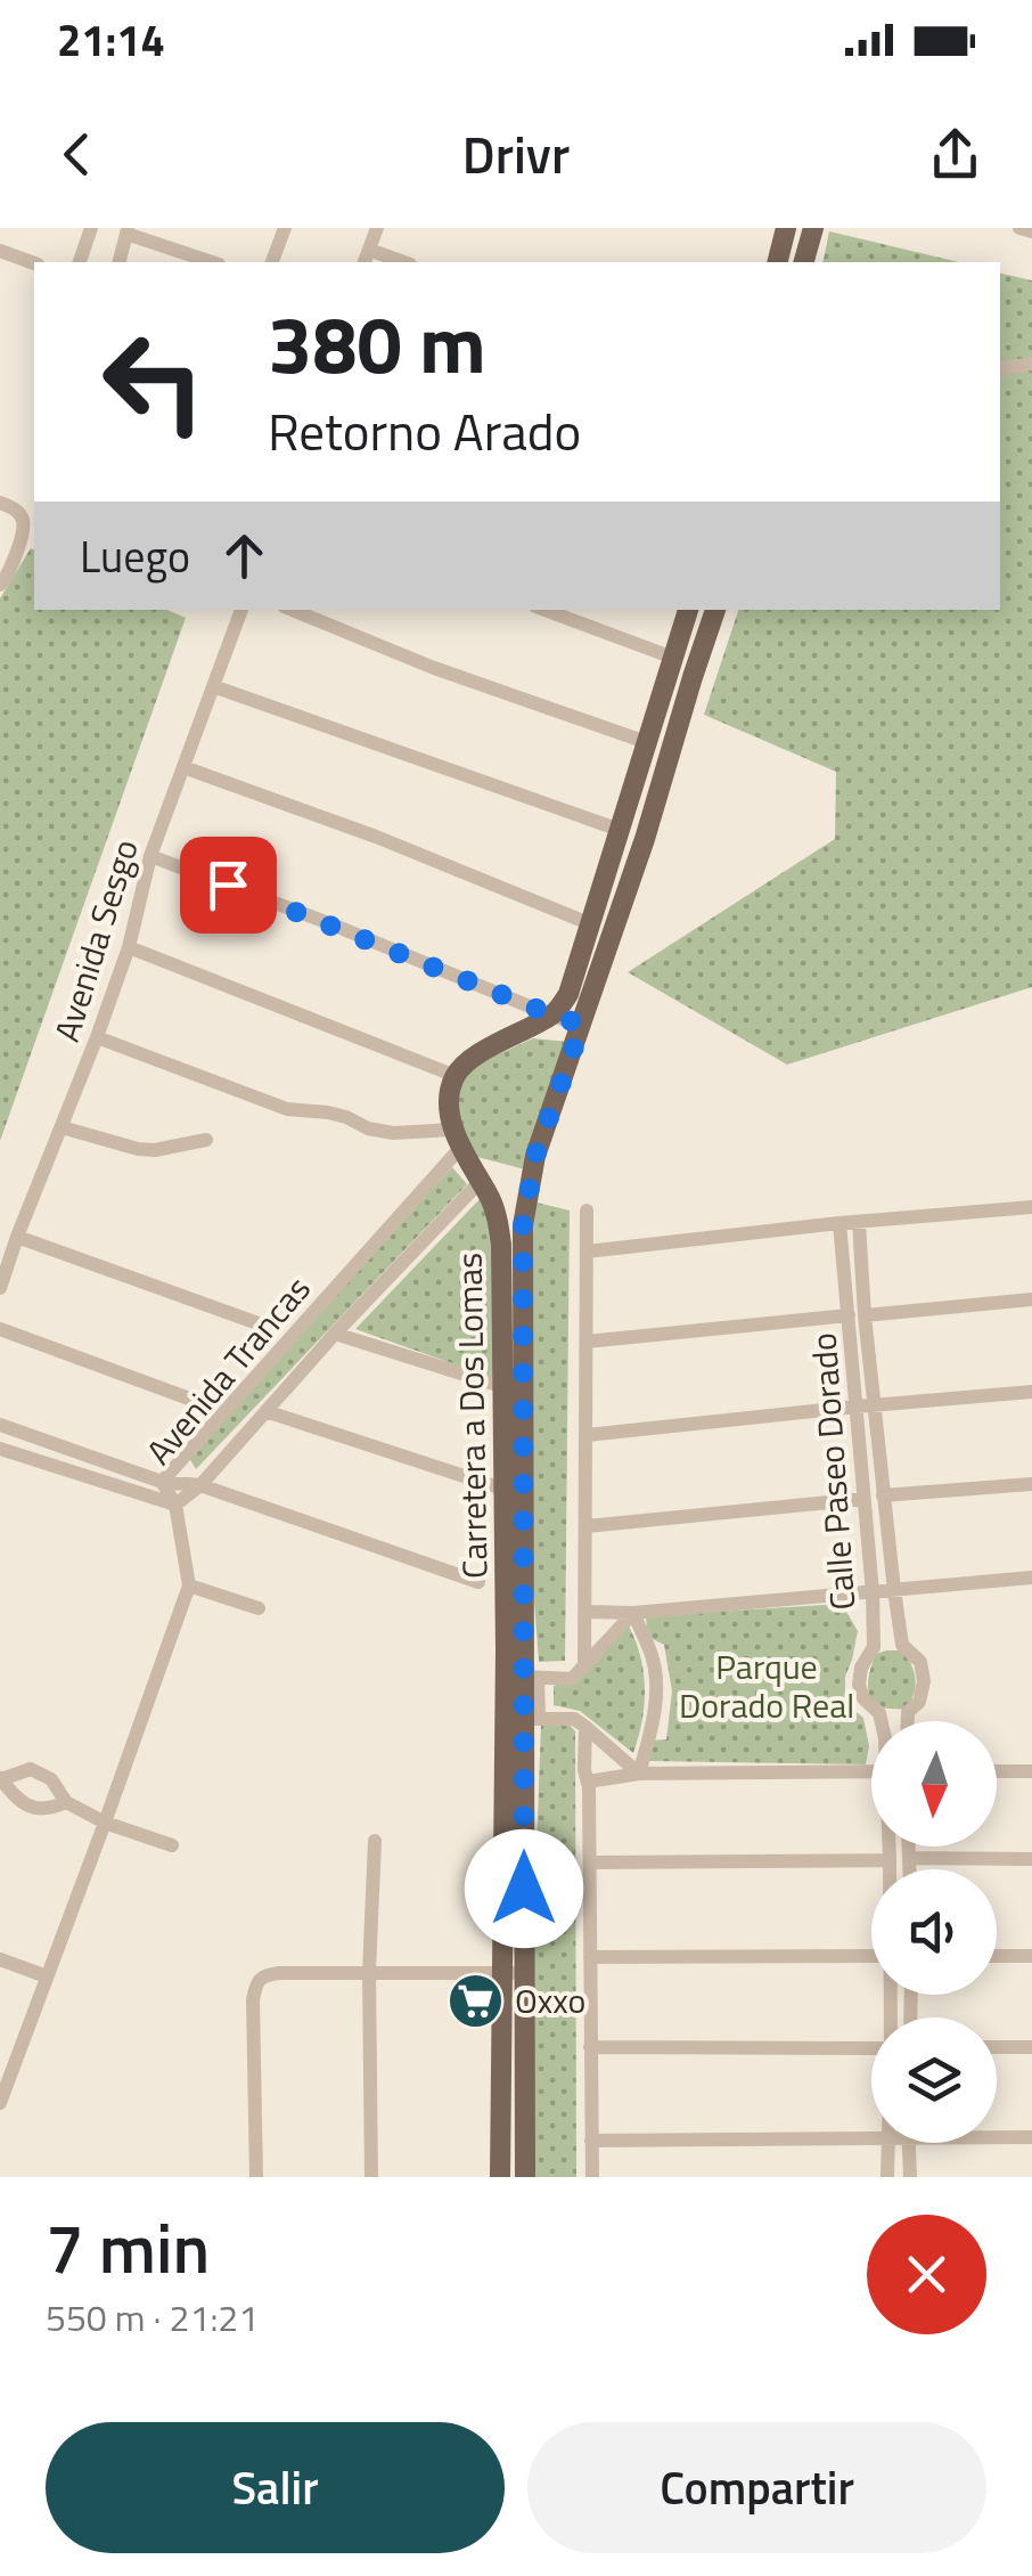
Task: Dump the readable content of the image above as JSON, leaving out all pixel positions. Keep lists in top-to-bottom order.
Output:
{
  "streets": {
    "main road": ["Carretera a Dos Lomas"],
    "street": ["Avenida Sesgo", "Avenida Trancas", "Calle Paseo Dorado"]
  },
  "crossings": [
    ["Avenida Trancas", "Carretera a Dos Lomas"]
  ],
  "parks": ["Parque Dorado Real"],
  "places": {
    "supermarket": ["Oxxo"]
  },
  "north": "bottom",
  "page": {
    "status": "21:14",
    "header": "Drivr",
    "turn": ["380 m", "Retorno Arado"],
    "then": "Luego",
    "heading": ["7 min", "550 m · 21:21"],
    "buttons": ["Salir", "Compartir"]
  }
}
